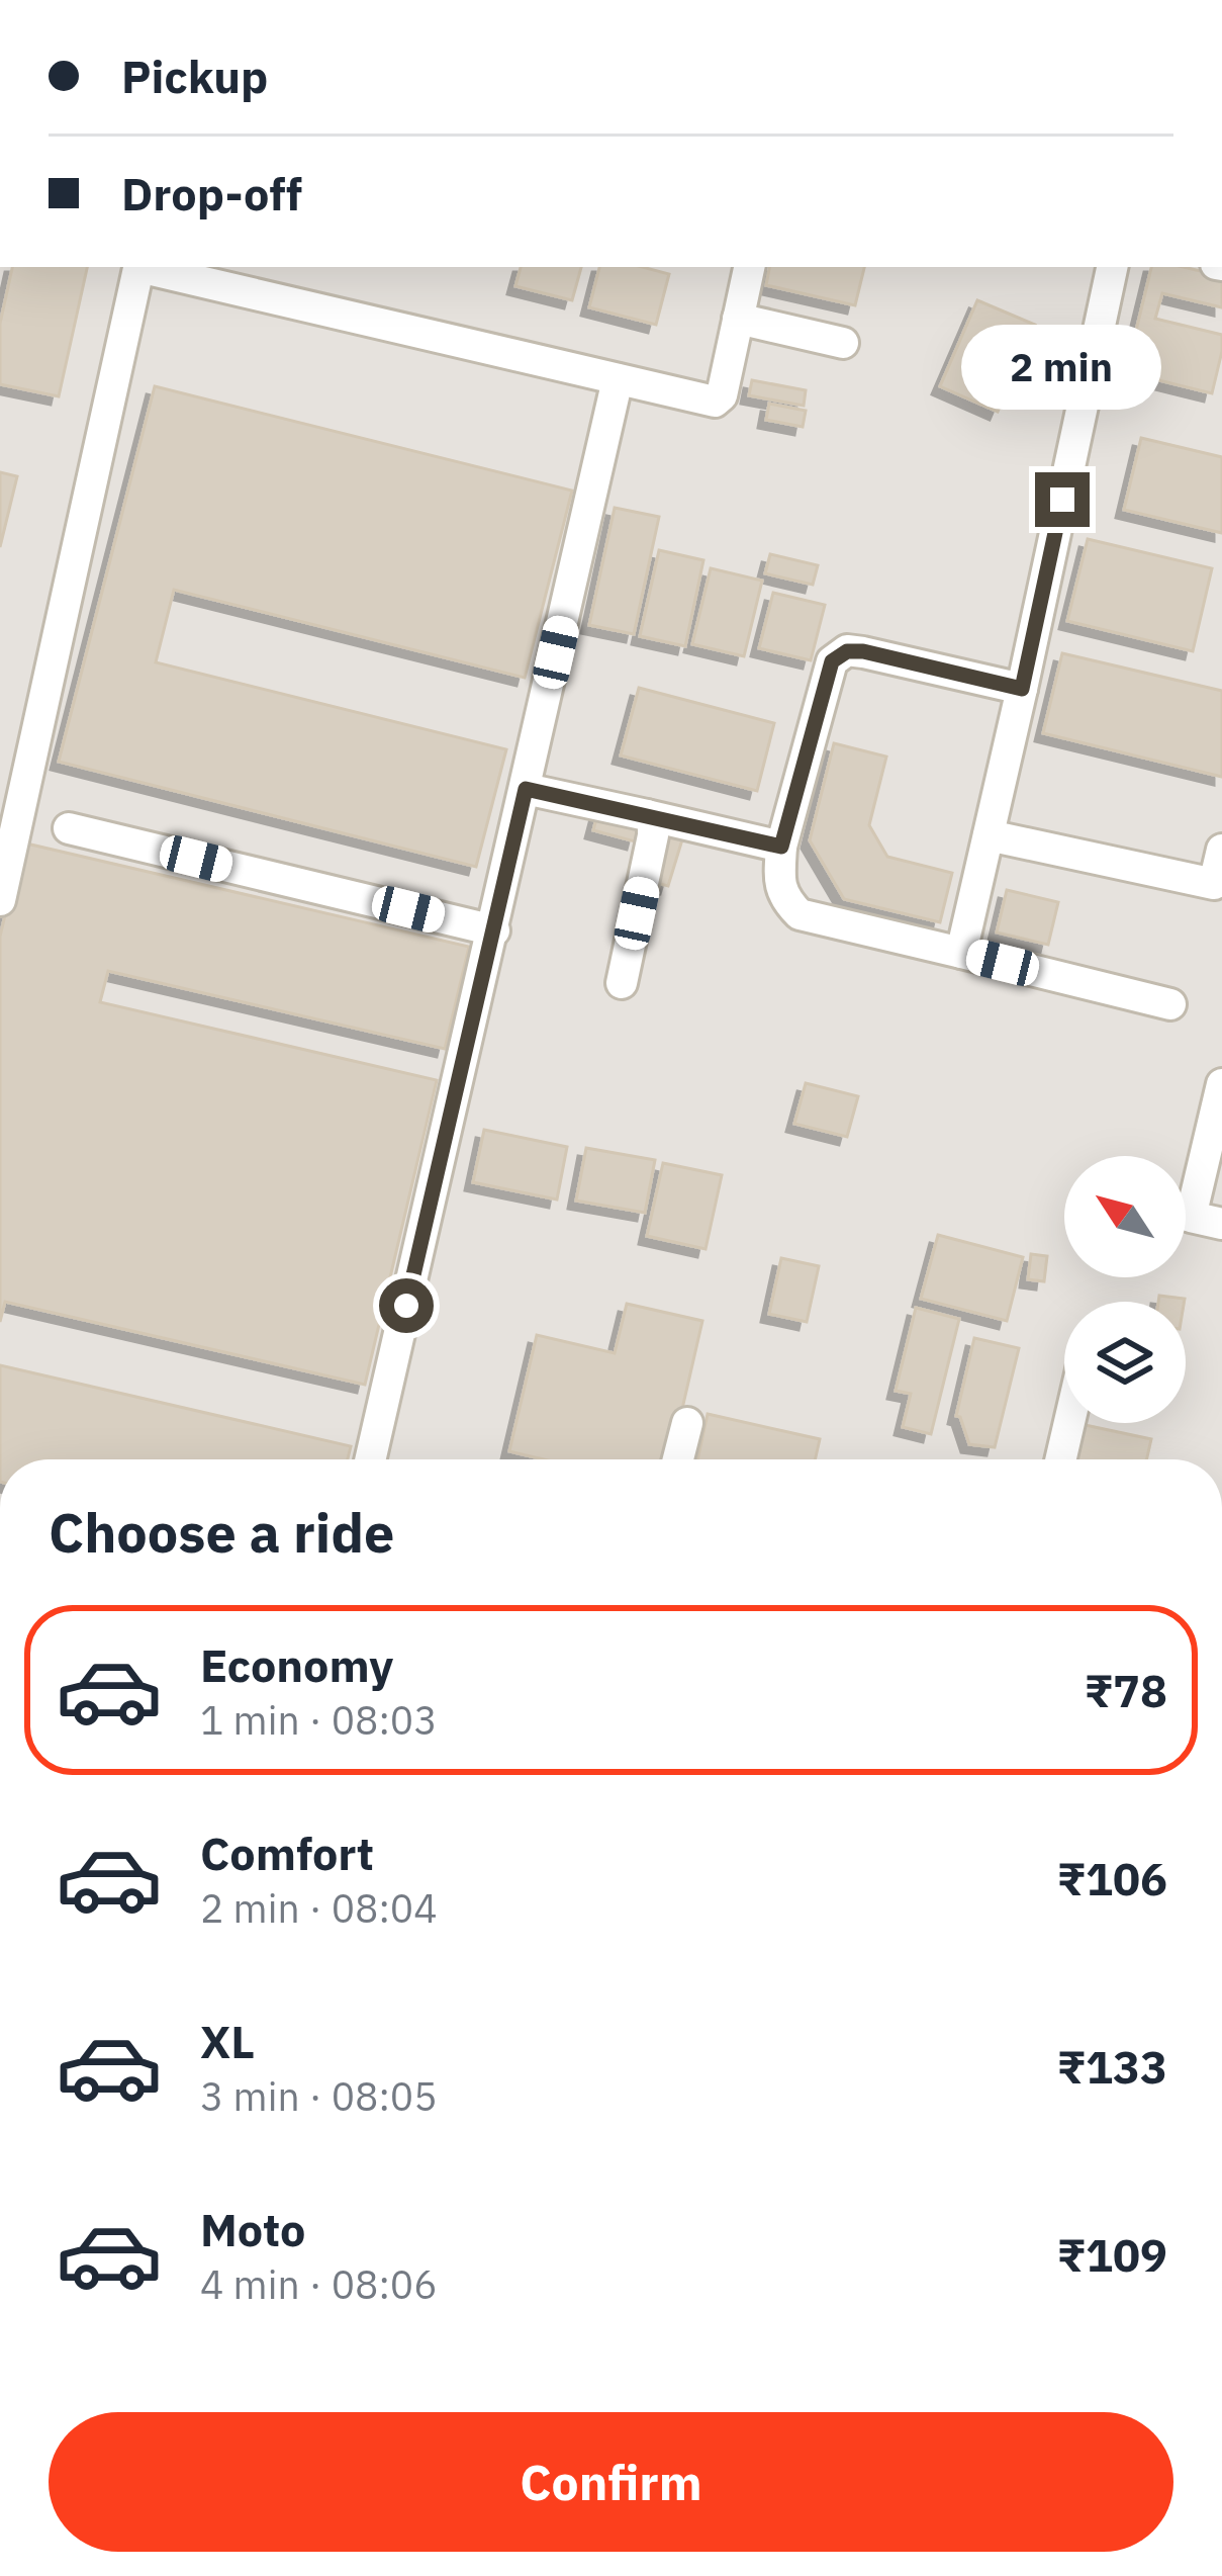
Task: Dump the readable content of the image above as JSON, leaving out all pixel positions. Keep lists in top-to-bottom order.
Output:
{
  "north": "top left",
  "page": {
    "banner": ["Pickup", "Drop-off"],
    "bubble": "2 min",
    "heading": "Choose a ride",
    "list": [
      {
        "name": "Economy",
        "note": "1 min · 08:03",
        "value": "₹78"
      },
      {
        "name": "Comfort",
        "note": "2 min · 08:04",
        "value": "₹106"
      },
      {
        "name": "XL",
        "note": "3 min · 08:05",
        "value": "₹133"
      },
      {
        "name": "Moto",
        "note": "4 min · 08:06",
        "value": "₹109"
      }
    ],
    "buttons": "Confirm"
  }
}
